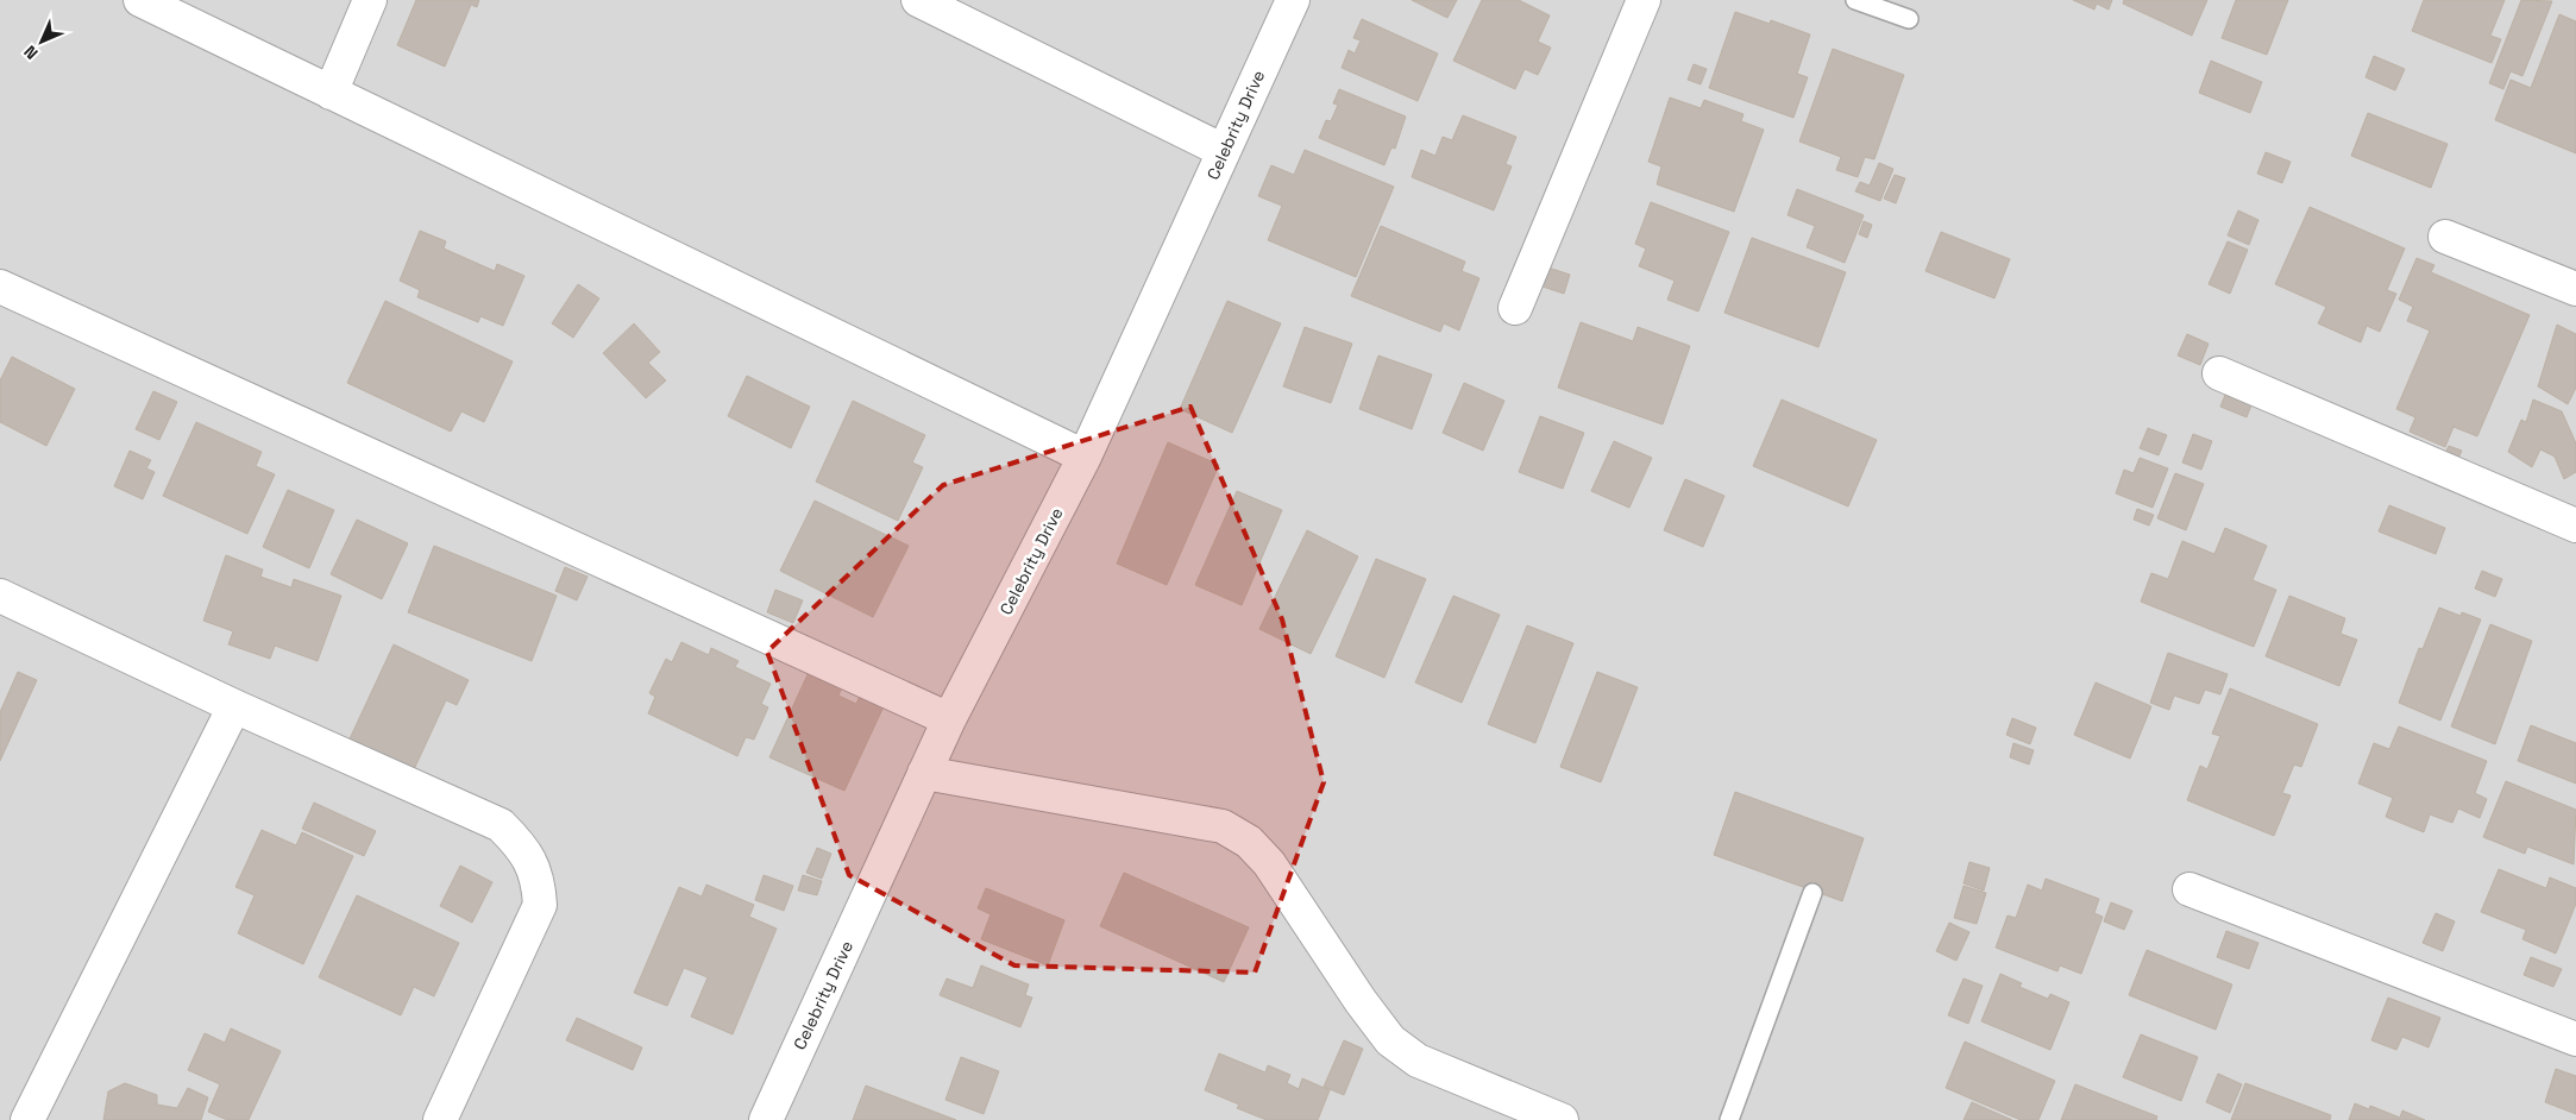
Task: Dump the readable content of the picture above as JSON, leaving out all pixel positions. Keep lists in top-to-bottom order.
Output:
{
  "streets": {
    "street": ["Celebrity Drive"]
  },
  "north": "bottom left"
}
